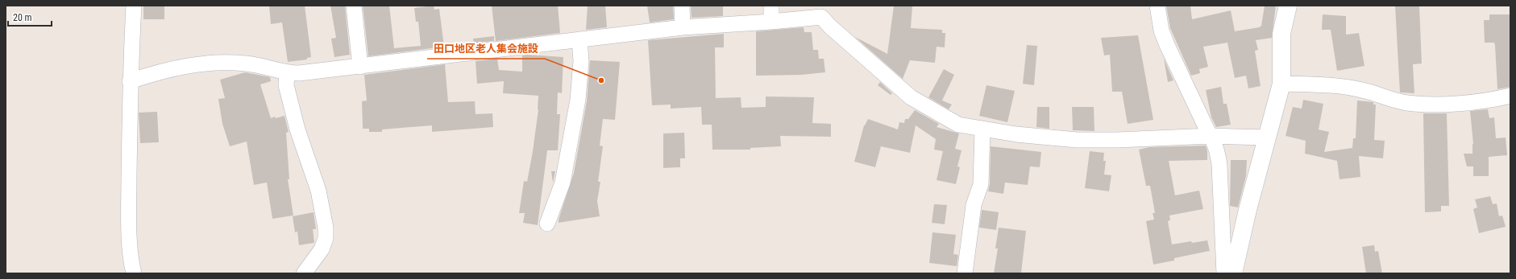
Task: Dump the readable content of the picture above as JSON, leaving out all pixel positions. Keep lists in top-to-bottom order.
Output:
{
  "places": ["田口地区老人集会施設"],
  "scale_bar": "20 m"
}
